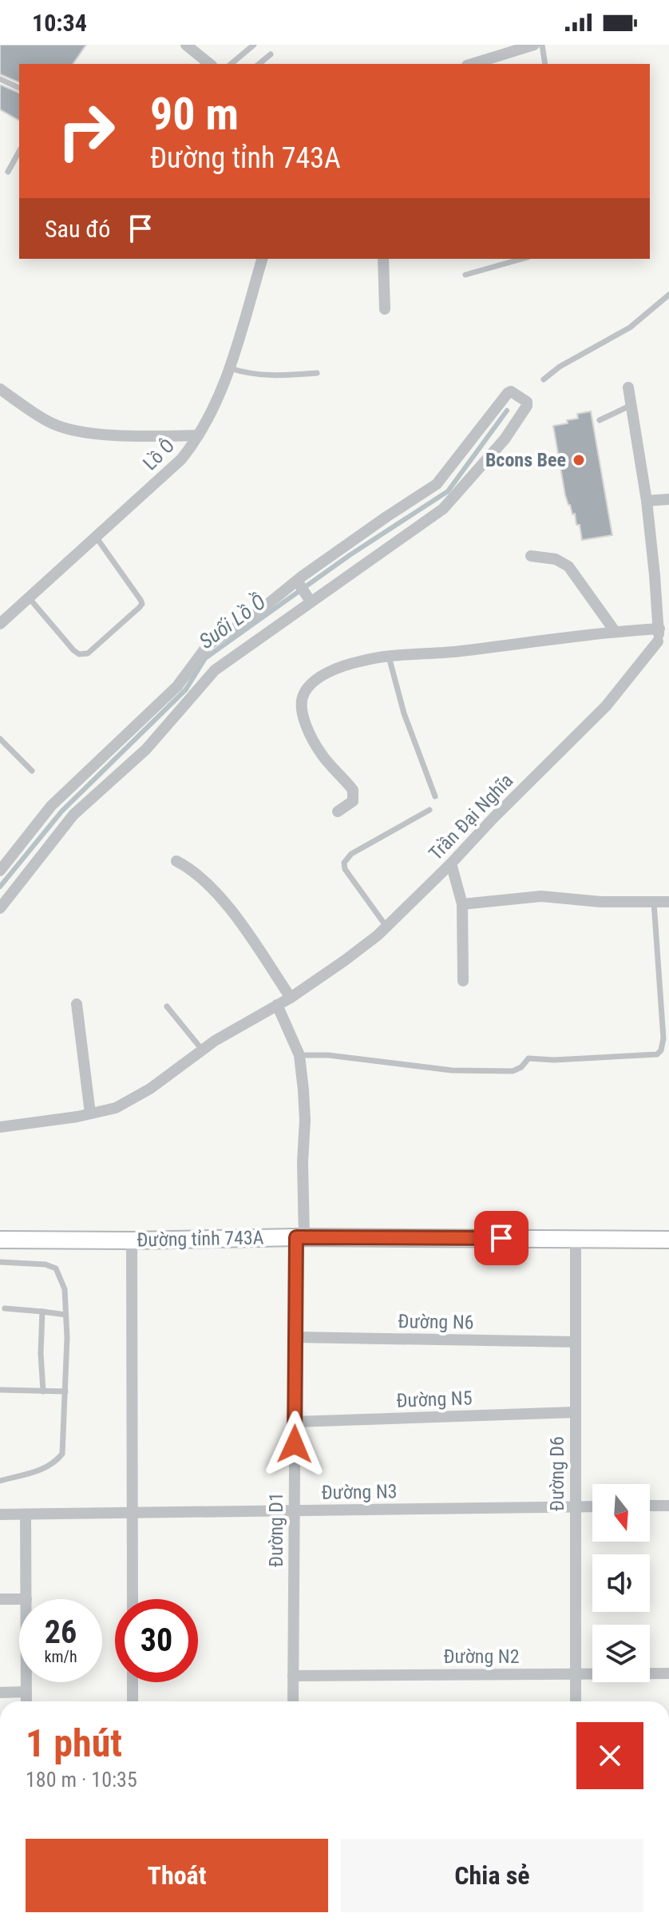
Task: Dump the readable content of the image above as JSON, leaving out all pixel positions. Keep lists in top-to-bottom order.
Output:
{
  "streets": {
    "main road": ["Đường tỉnh 743A"],
    "street": [
      "Lồ Ô",
      "Trần Đại Nghĩa",
      "Đường N6",
      "Đường N5",
      "Đường D6",
      "Đường N3",
      "Đường D1",
      "Đường N2"
    ]
  },
  "crossings": [
    ["Đường tỉnh 743A", "Đường D6"],
    ["Đường tỉnh 743A", "Đường D1"],
    ["Đường N6", "Đường D6"],
    ["Đường N6", "Đường D1"],
    ["Đường N5", "Đường D6"],
    ["Đường N5", "Đường D1"],
    ["Đường D6", "Đường N3"],
    ["Đường D6", "Đường N2"],
    ["Đường N3", "Đường D1"],
    ["Đường D1", "Đường N2"]
  ],
  "water": ["Suối Lồ Ồ"],
  "places": ["Bcons Bee"],
  "north": "bottom",
  "page": {
    "status": "10:34",
    "turn": ["90 m", "Đường tỉnh 743A"],
    "then": "Sau đó",
    "speed": "26 km/h",
    "limit": "30",
    "heading": ["1 phút", "180 m · 10:35"],
    "buttons": ["Thoát", "Chia sẻ"]
  }
}
